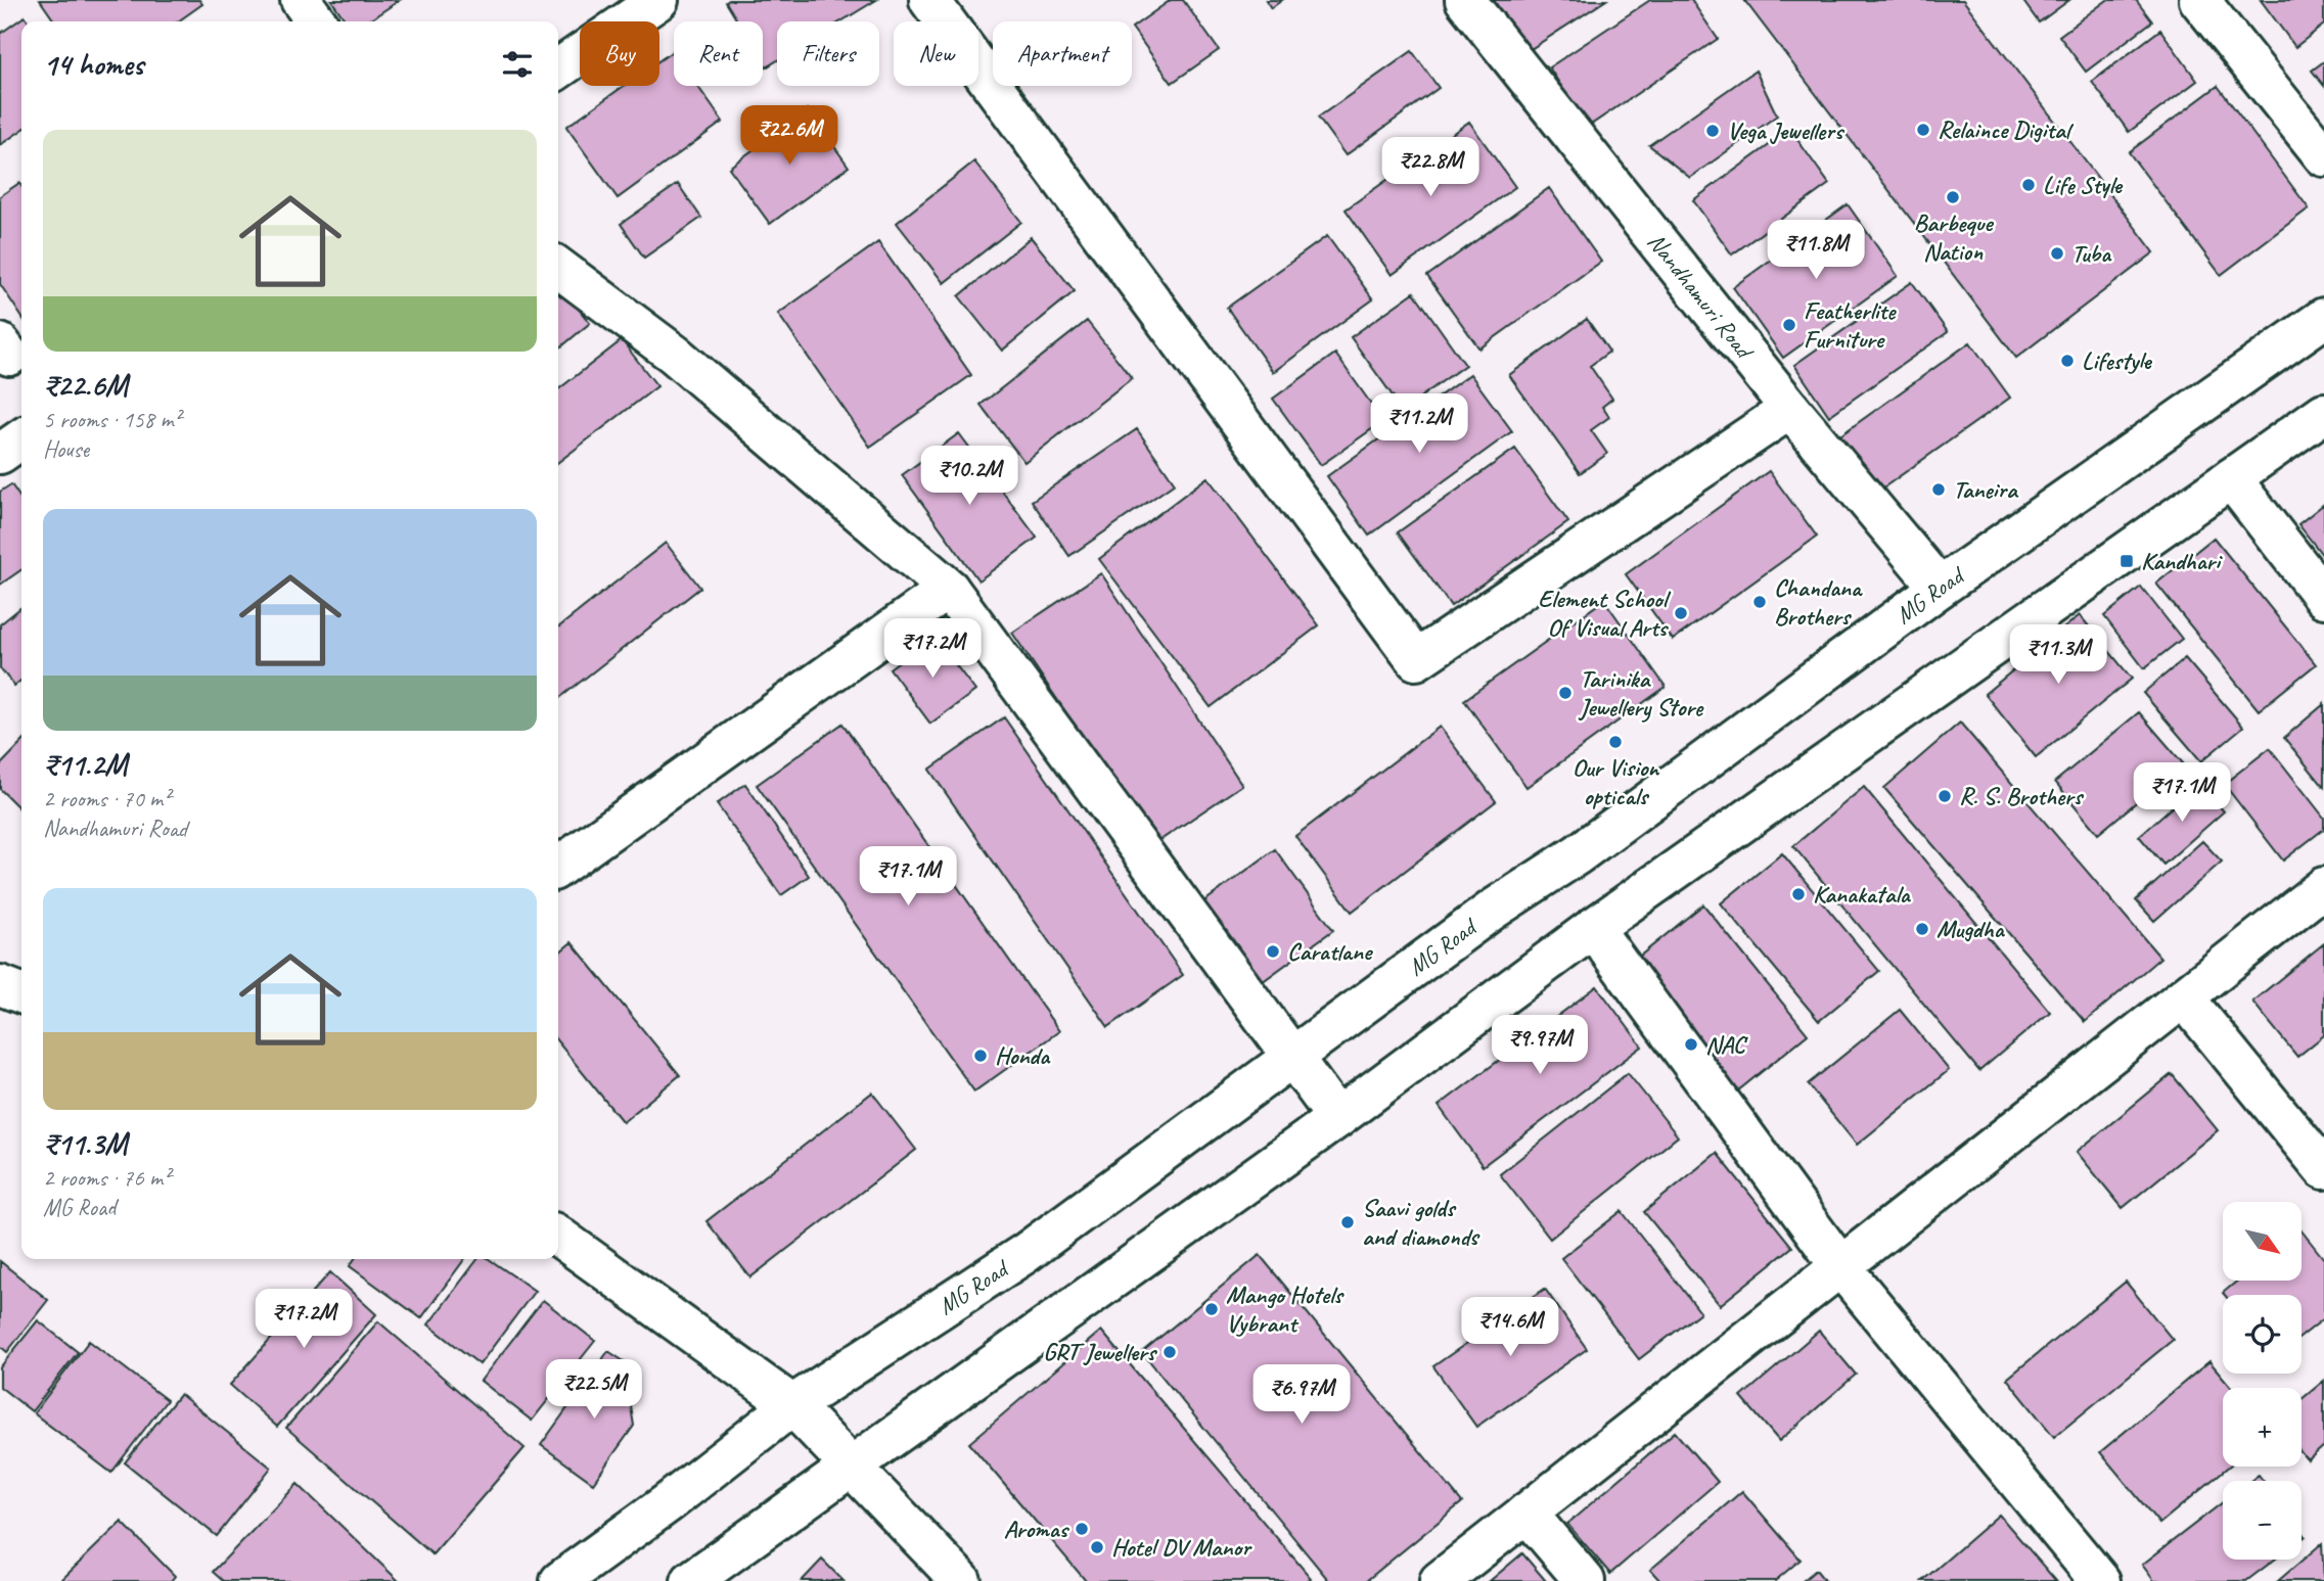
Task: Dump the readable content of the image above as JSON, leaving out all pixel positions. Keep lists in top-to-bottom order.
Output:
{
  "streets": {
    "street": ["Nandhamuri Road", "MG Road"]
  },
  "crossings": [
    ["Nandhamuri Road", "MG Road"]
  ],
  "places": {
    "other": [
      "Relaince Digital",
      "Vega Jewellers",
      "Life Style",
      "Barbeque Nation",
      "Tuba",
      "Featherlite Furniture",
      "Lifestyle",
      "Taneira",
      "Chandana Brothers",
      "Element School Of Visual Arts",
      "Tarinika Jewellery Store",
      "Our Vision opticals",
      "R. S. Brothers",
      "Kanakatala",
      "Mugdha",
      "Caratlane",
      "NAC",
      "Honda",
      "Saavi golds and diamonds",
      "Mango Hotels Vybrant",
      "GRT Jewellers",
      "Aromas",
      "Hotel DV Manor"
    ],
    "transit": ["Kandhari"]
  },
  "north": "bottom right",
  "page": {
    "chip": [
      "Buy",
      "Rent",
      "Filters",
      "New",
      "Apartment"
    ],
    "heading": "14 homes",
    "price": [
      "₹22.6M",
      "₹22.8M",
      "₹11.8M",
      "₹11.2M",
      "₹10.2M",
      "₹17.2M",
      "₹11.3M",
      "₹17.1M",
      "₹17.1M",
      "₹9.97M",
      "₹17.2M",
      "₹14.6M",
      "₹22.5M",
      "₹6.97M"
    ],
    "list": [
      {
        "name": "₹22.6M",
        "note": "5 rooms · 158 m² · House"
      },
      {
        "name": "₹11.2M",
        "note": "2 rooms · 70 m² · Nandhamuri Road"
      },
      {
        "name": "₹11.3M",
        "note": "2 rooms · 76 m² · MG Road"
      }
    ],
    "map_buttons": ["+", "−"]
  }
}
